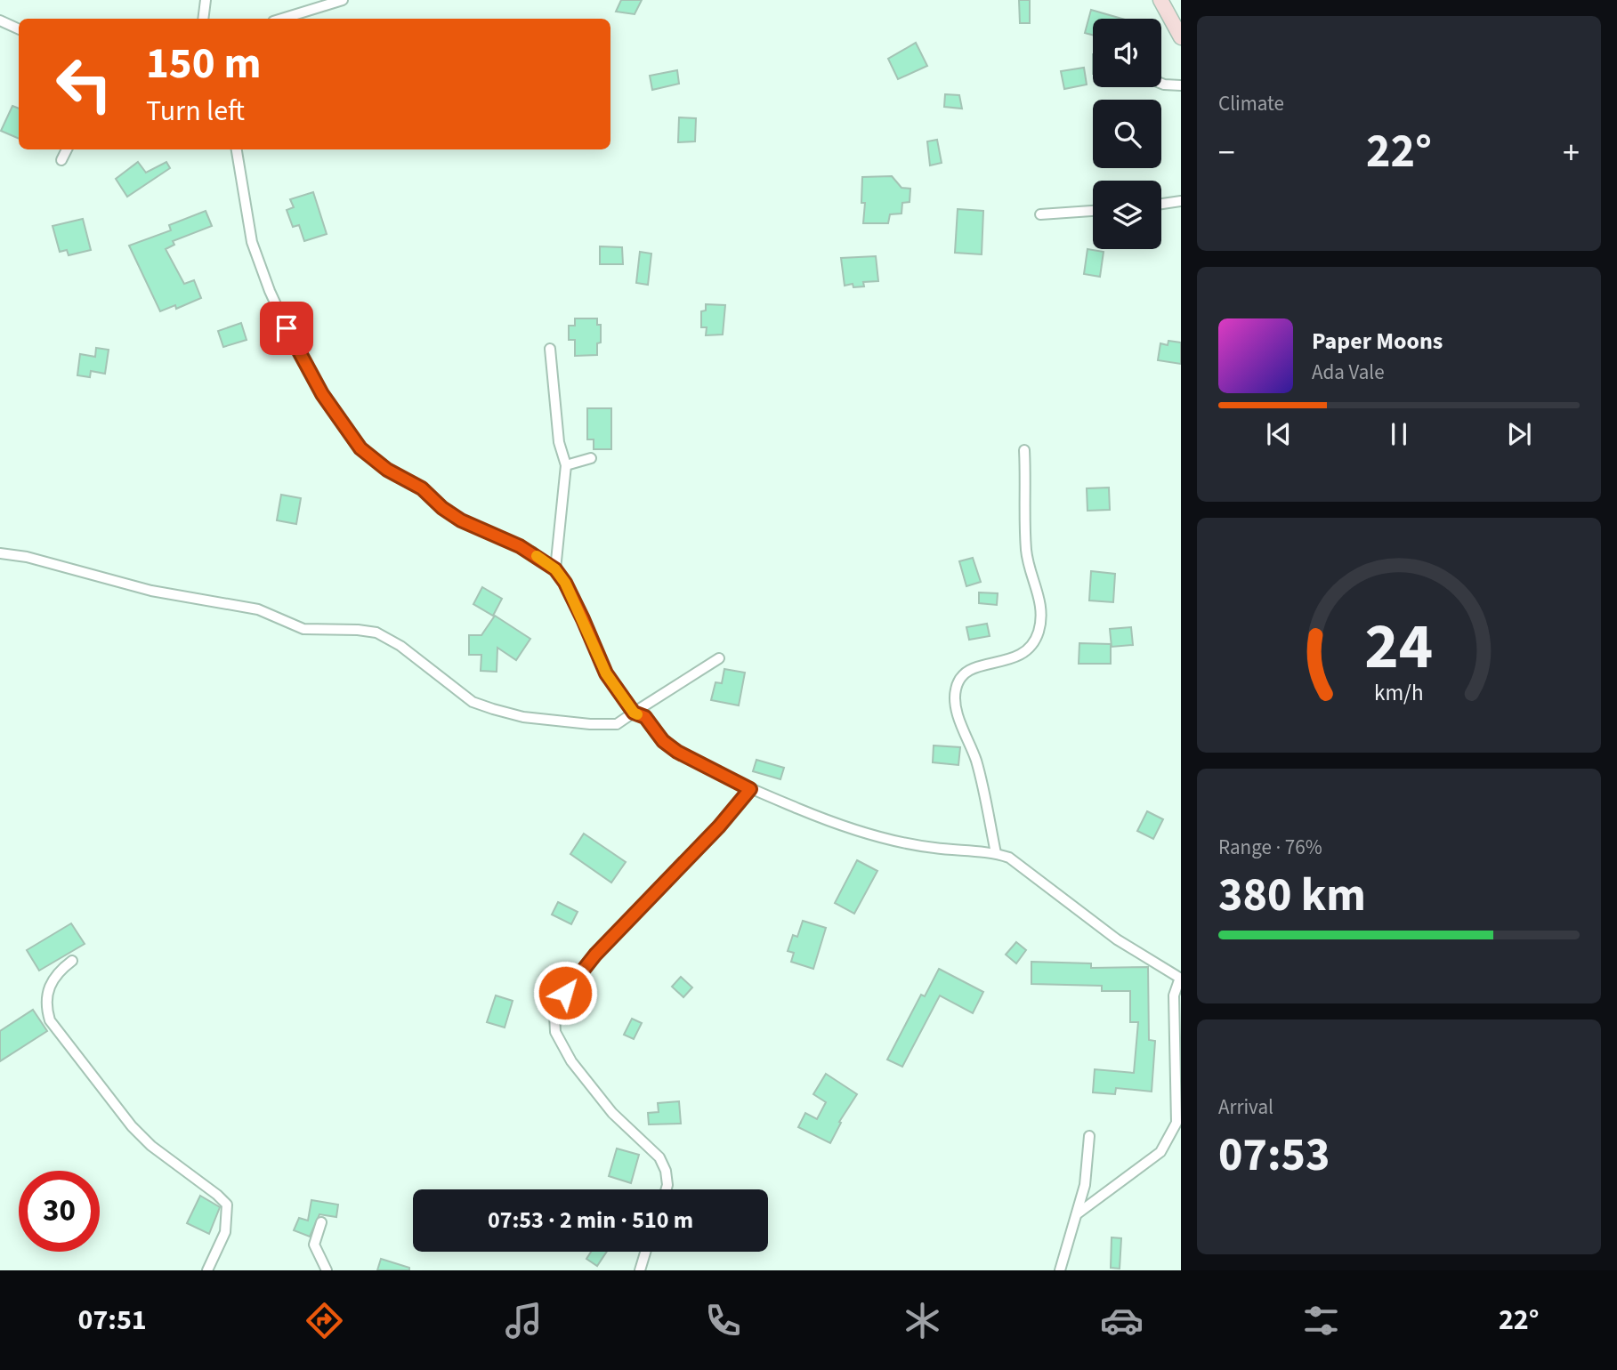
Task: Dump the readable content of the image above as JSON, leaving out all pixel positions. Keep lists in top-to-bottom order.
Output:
{
  "page": {
    "tile": [
      "Climate",
      ["Range · 76%", "380 km"],
      ["Arrival", "07:53"]
    ],
    "turn": ["150 m", "Turn left"],
    "heat": ["−", "22°", "+"],
    "song": ["Paper Moons", "Ada Vale"],
    "limit": "30",
    "trip": "07:53 · 2 min · 510 m",
    "tabs": ["07:51", "22°"],
    "gauge": ["24", "km/h"]
  }
}
